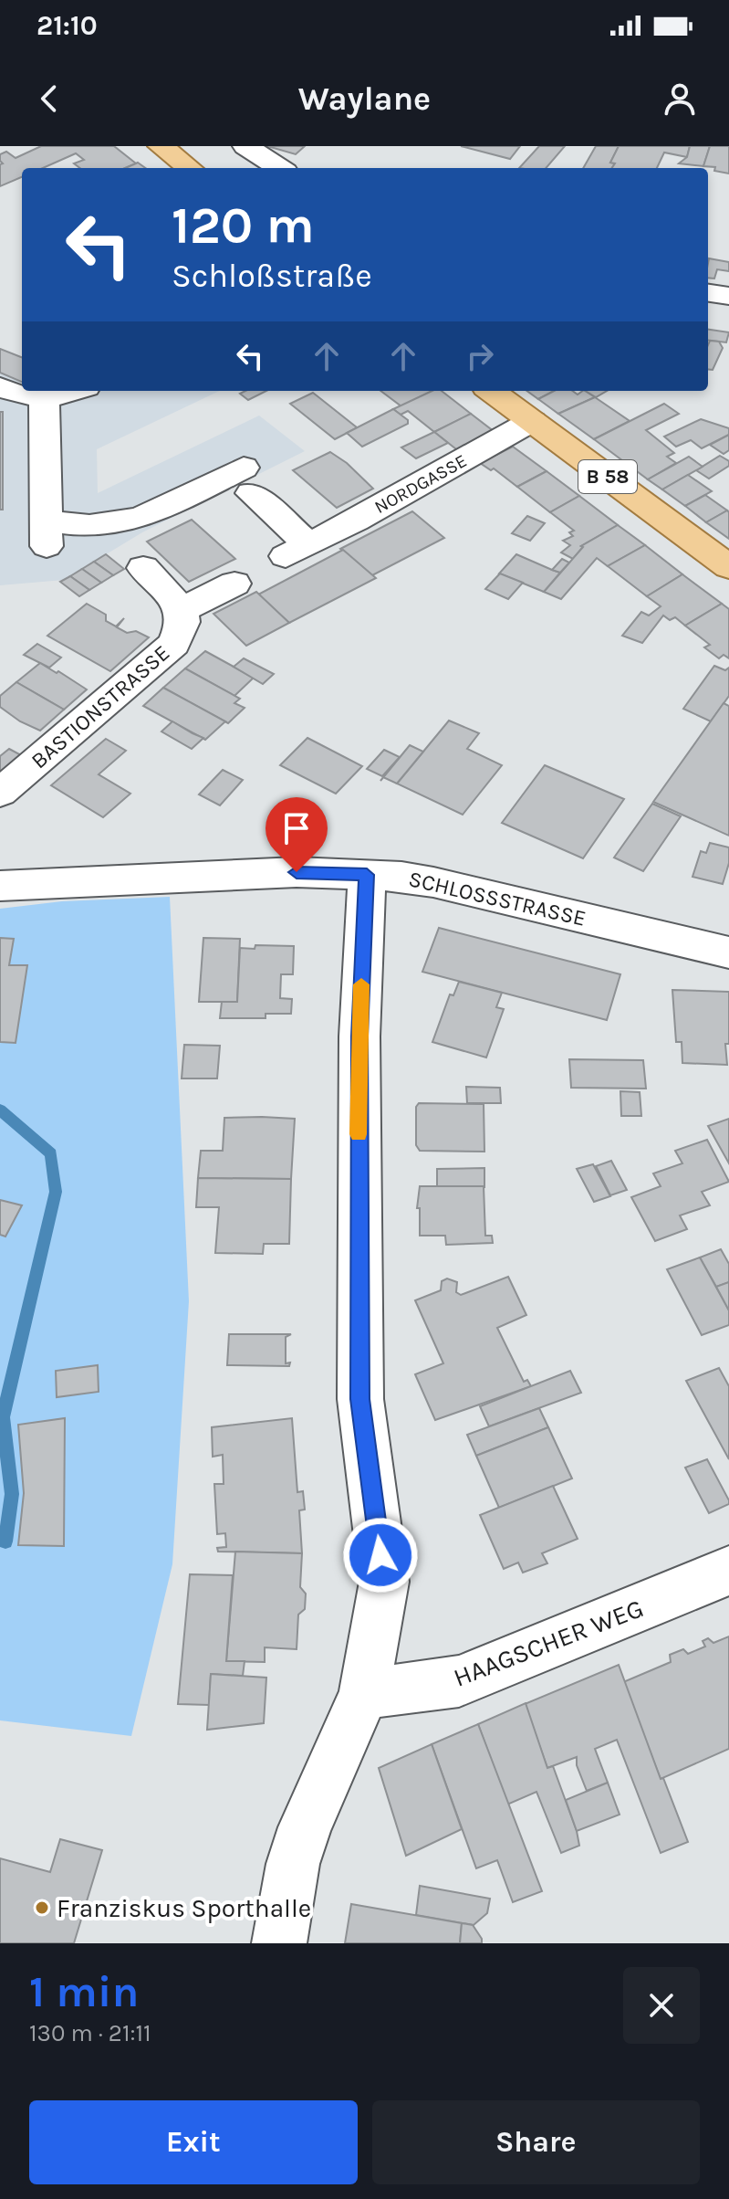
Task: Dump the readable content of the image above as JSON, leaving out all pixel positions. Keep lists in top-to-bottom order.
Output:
{
  "streets": {
    "main road": ["B 58"],
    "street": [
      "NORDGASSE",
      "BASTIONSTRASSE",
      "SCHLOSSSTRASSE",
      "HAAGSCHER WEG"
    ]
  },
  "crossings": [
    ["B 58", "NORDGASSE"]
  ],
  "places": ["Franziskus Sporthalle"],
  "page": {
    "status": "21:10",
    "header": "Waylane",
    "turn": ["120 m", "Schloßstraße"],
    "heading": ["1 min", "130 m · 21:11"],
    "buttons": ["Exit", "Share"]
  }
}
